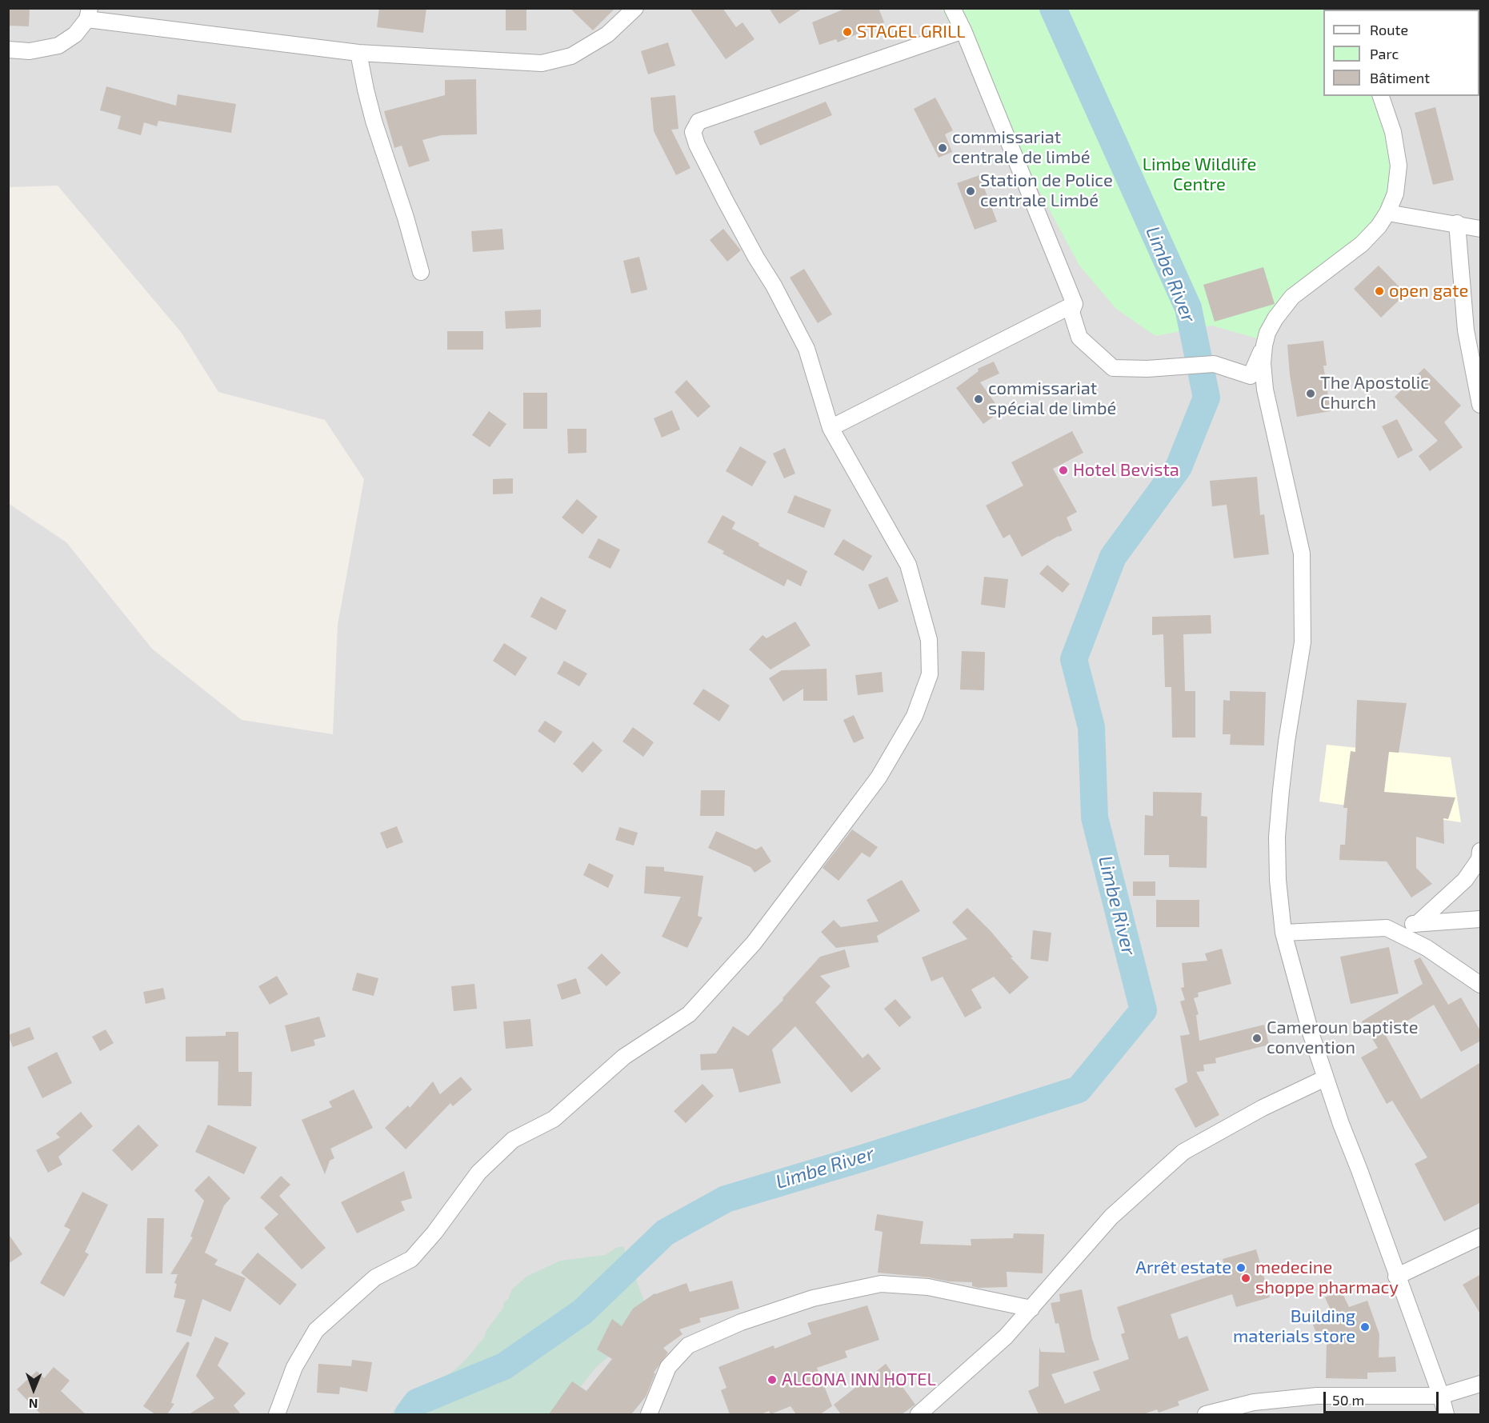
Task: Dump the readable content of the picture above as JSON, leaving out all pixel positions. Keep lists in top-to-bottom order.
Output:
{
  "water": ["Limbe River"],
  "parks": ["Limbe Wildlife Centre"],
  "places": [
    "STAGEL GRILL",
    "commissariat centrale de limbé",
    "Station de Police centrale Limbé",
    "open gate",
    "The Apostolic Church",
    "commissariat spécial de limbé",
    "Hotel Bevista",
    "Cameroun baptiste convention",
    "Arrêt estate",
    "medecine shoppe pharmacy",
    "Building materials store",
    "ALCONA INN HOTEL"
  ],
  "legend": ["Route", "Parc", "Bâtiment"],
  "scale_bar": "50 m",
  "north": "bottom"
}
